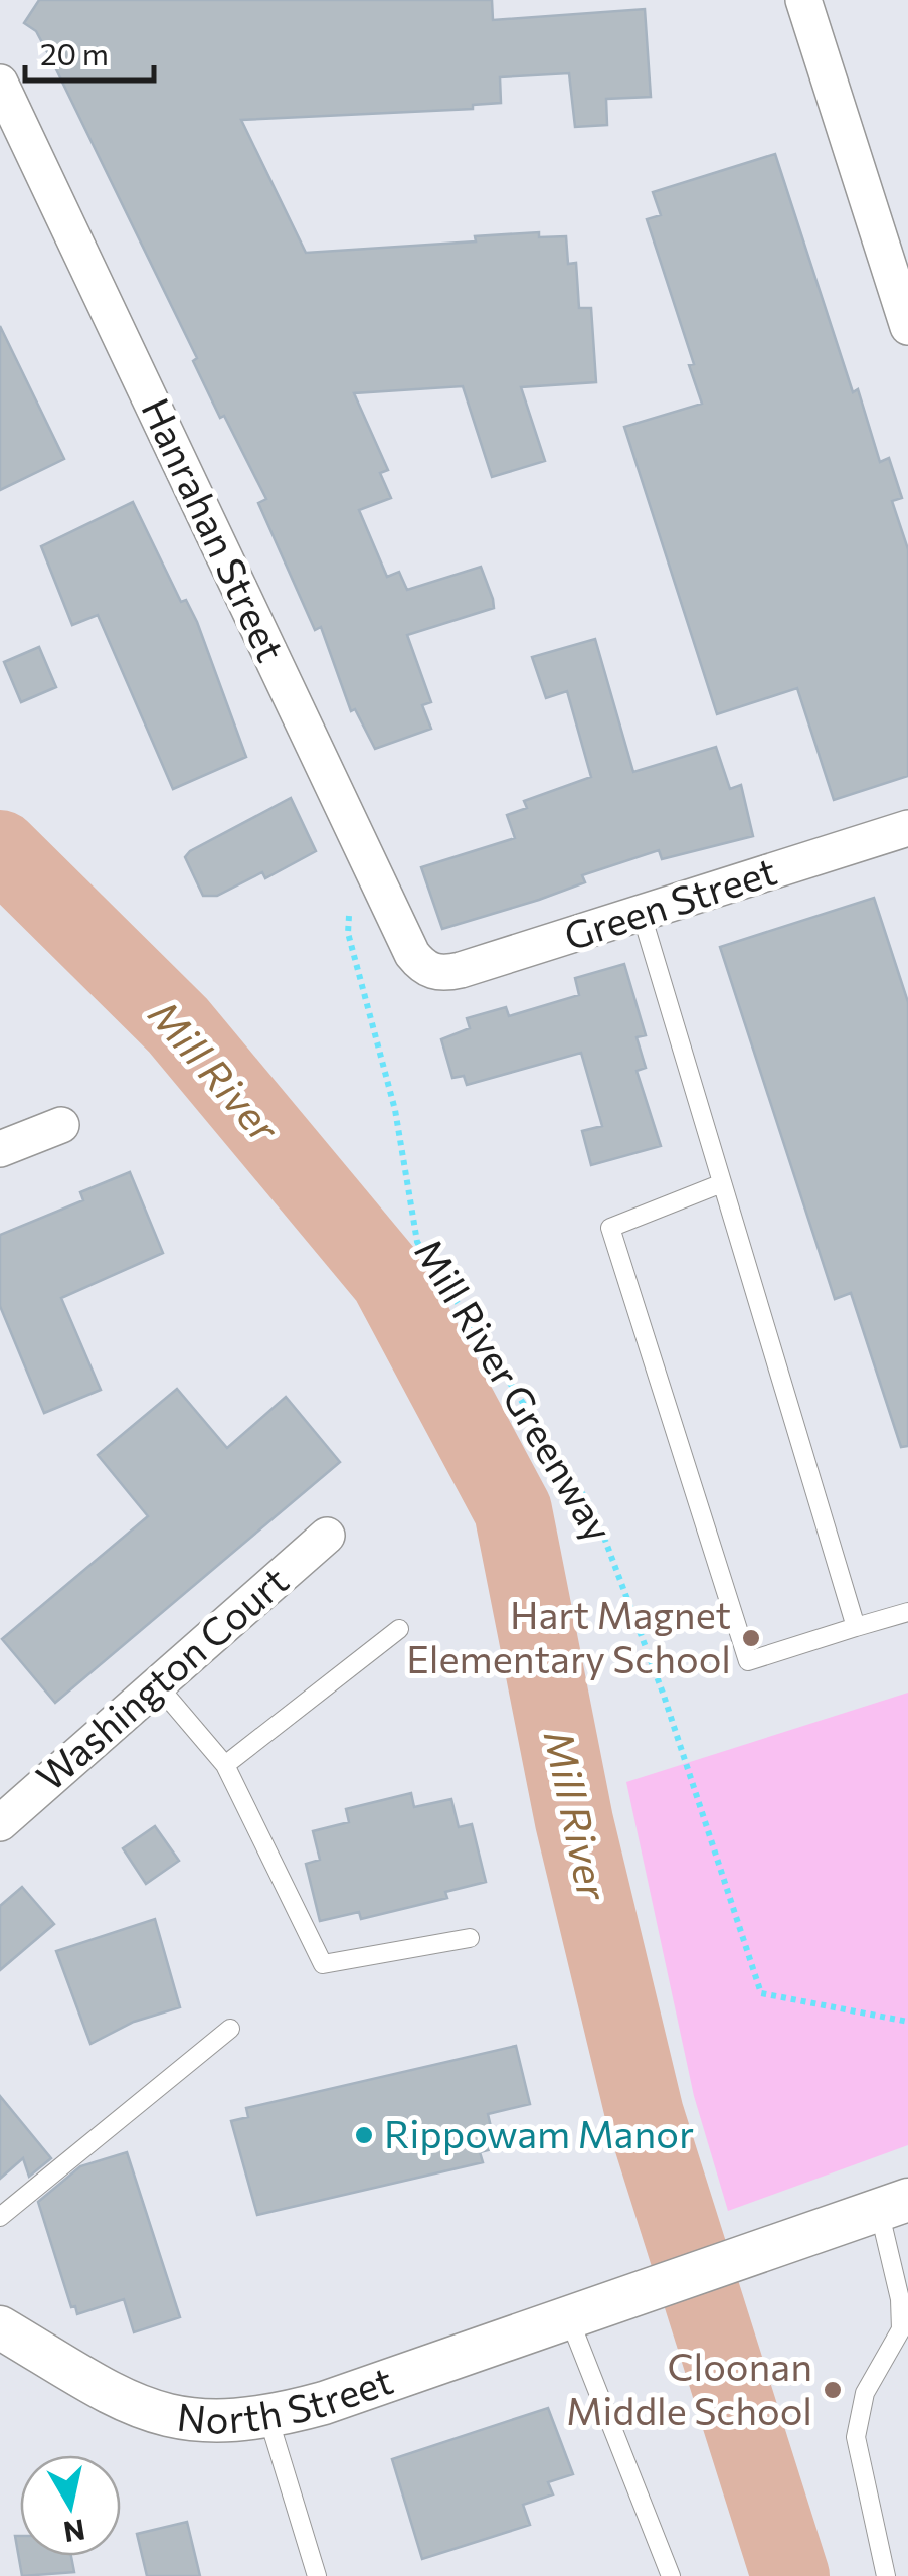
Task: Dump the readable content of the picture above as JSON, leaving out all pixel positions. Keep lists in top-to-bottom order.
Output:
{
  "streets": {
    "street": [
      "Hanrahan Street",
      "Green Street",
      "Washington Court",
      "North Street"
    ],
    "path": ["Mill River Greenway"]
  },
  "crossings": [
    ["Hanrahan Street", "Green Street"],
    ["Hanrahan Street", "Mill River Greenway"]
  ],
  "water": ["Mill River"],
  "places": ["Hart Magnet Elementary School", "Rippowam Manor", "Cloonan Middle School"],
  "scale_bar": "20 m",
  "north": "bottom"
}
